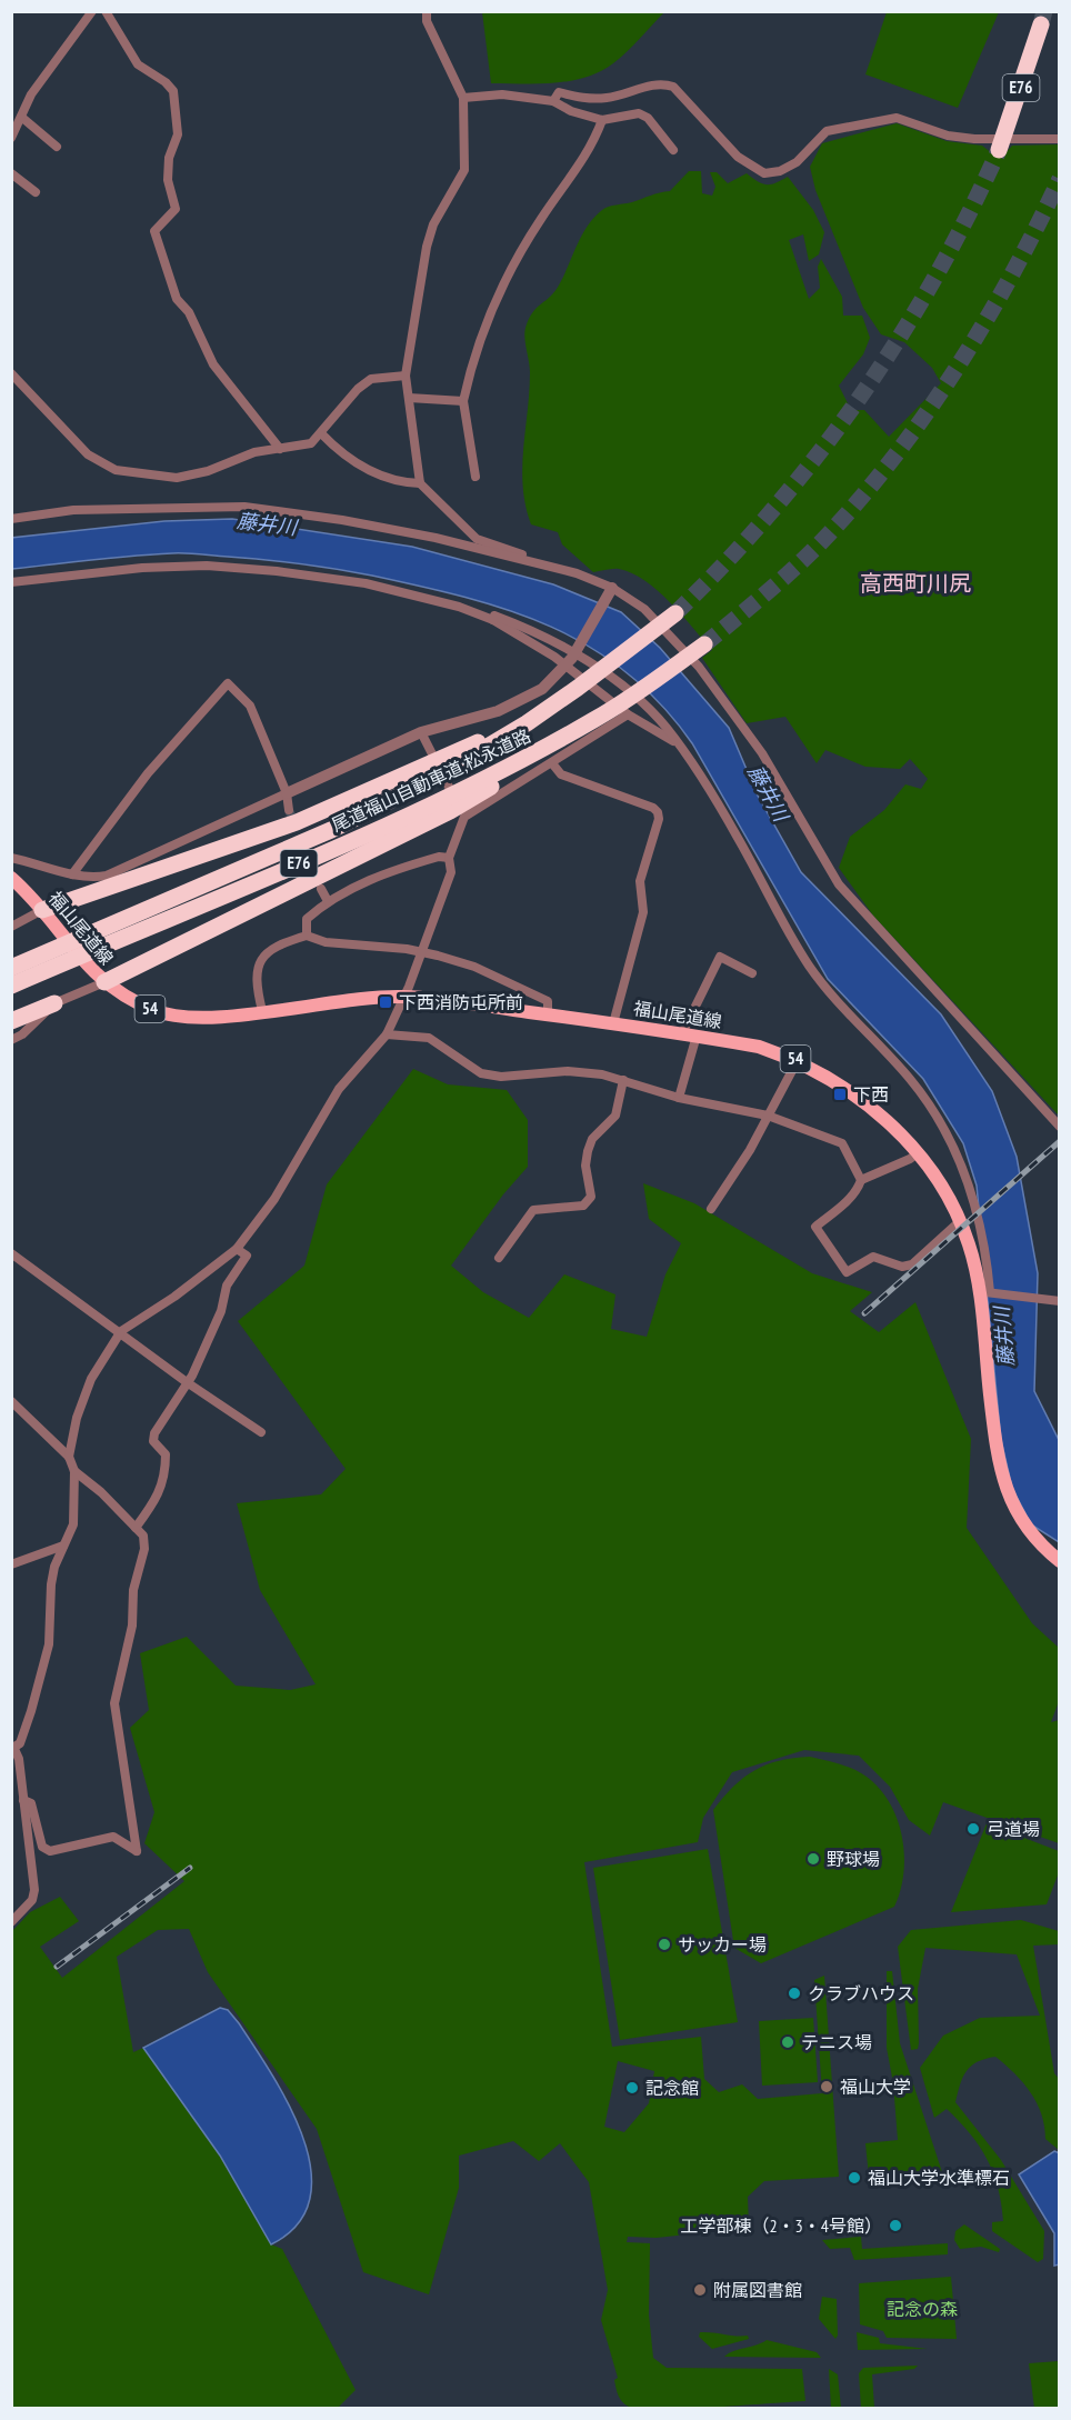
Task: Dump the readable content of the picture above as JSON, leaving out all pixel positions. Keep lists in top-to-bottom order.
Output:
{
  "streets": {
    "highway": ["E76", "尾道福山自動車道;松永道路"],
    "main road": ["福山尾道線", "54"]
  },
  "districts": ["高西町川尻"],
  "water": ["藤井川"],
  "parks": ["記念の森"],
  "places": {
    "transit": ["下西消防屯所前", "下西"],
    "other": [
      "弓道場",
      "野球場",
      "サッカー場",
      "クラブハウス",
      "テニス場",
      "福山大学",
      "記念館",
      "福山大学水準標石",
      "工学部棟（2・3・4号館）",
      "附属図書館"
    ]
  }
}
